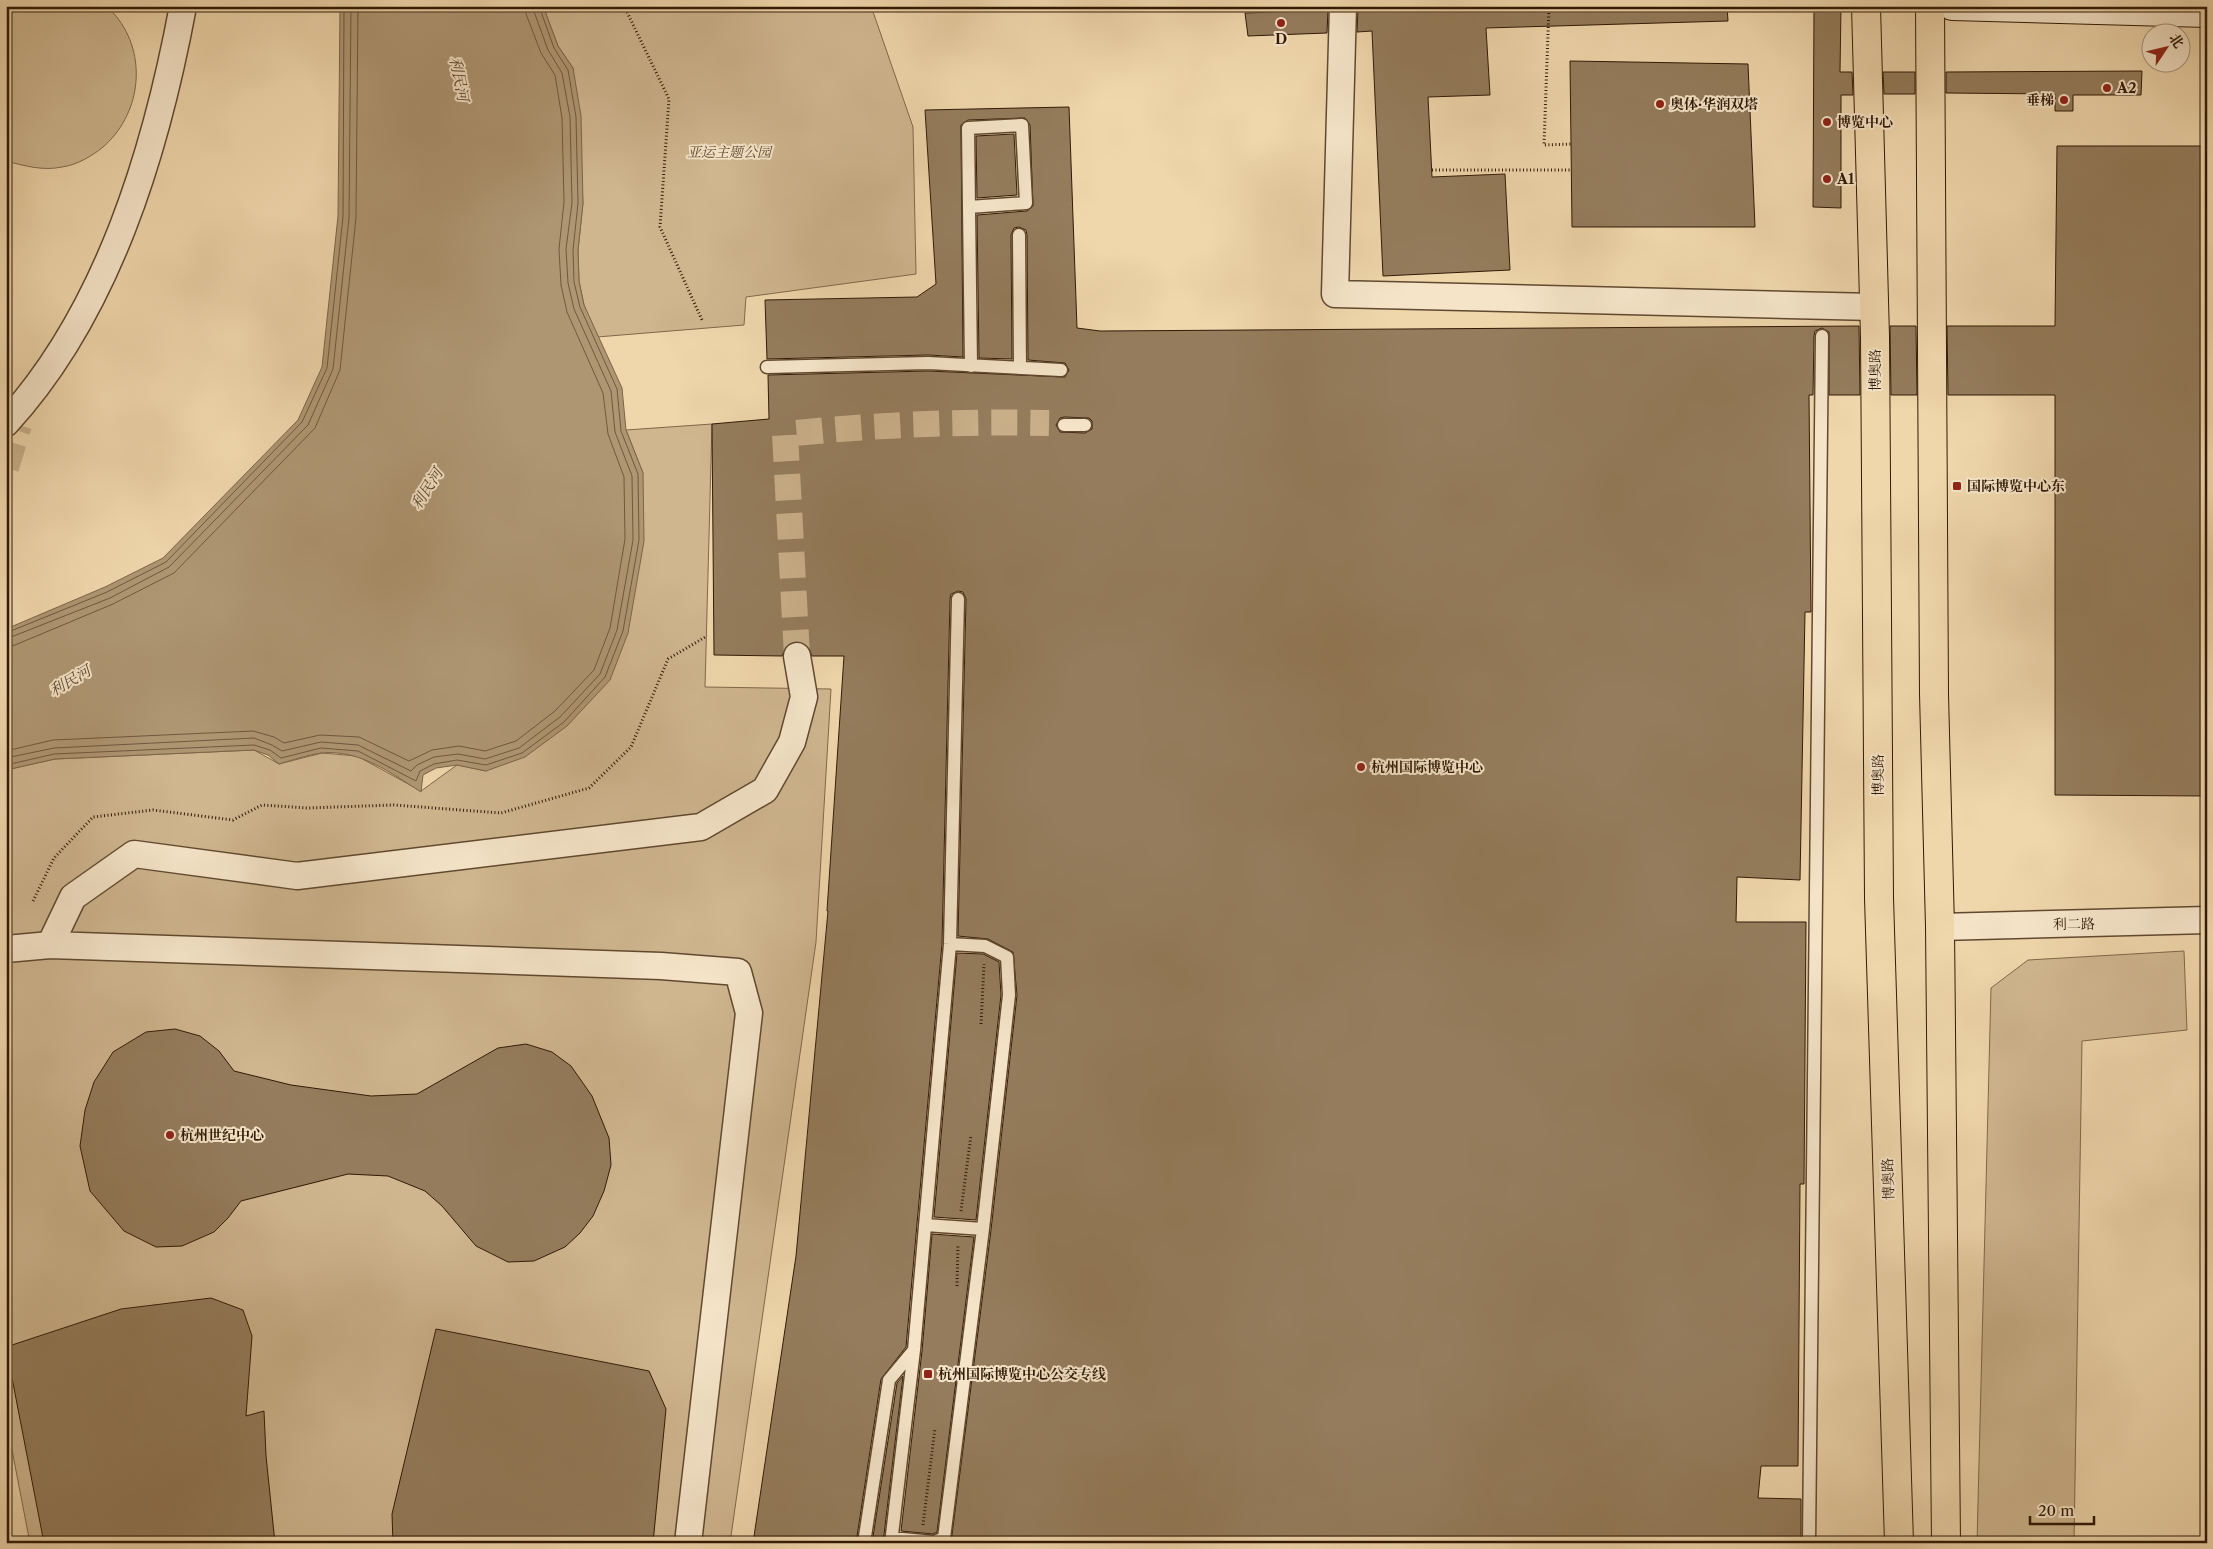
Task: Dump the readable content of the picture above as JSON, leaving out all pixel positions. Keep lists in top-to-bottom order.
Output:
{
  "streets": {
    "main road": ["博奥路"],
    "street": ["利二路"]
  },
  "water": ["利民河"],
  "parks": ["亚运主题公园"],
  "places": {
    "other": [
      "D",
      "A2",
      "垂梯",
      "奥体·华润双塔",
      "博览中心",
      "A1",
      "杭州国际博览中心",
      "杭州世纪中心"
    ],
    "transit": ["国际博览中心东", "杭州国际博览中心公交专线"]
  },
  "scale_bar": "20 m",
  "north": "top right"
}
